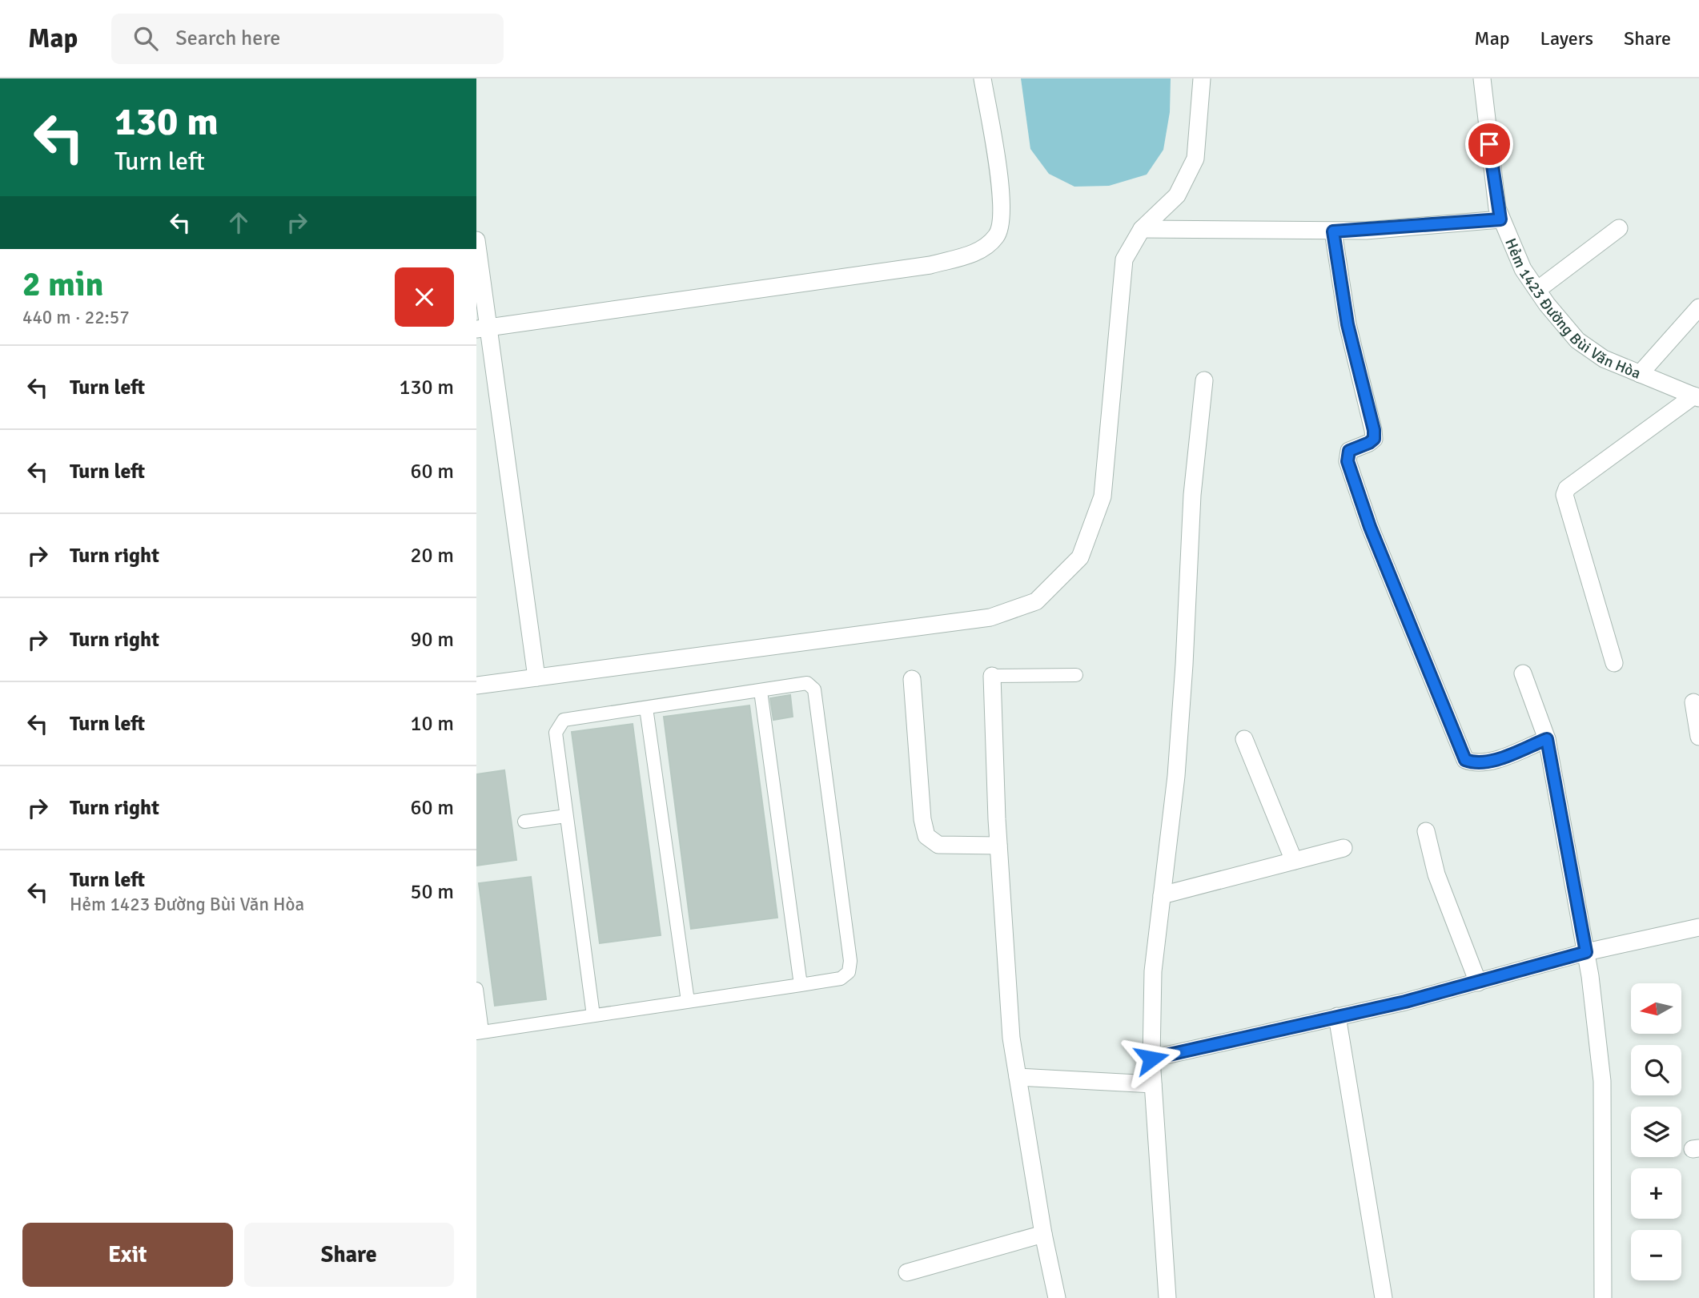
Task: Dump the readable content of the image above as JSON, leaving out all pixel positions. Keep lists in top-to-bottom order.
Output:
{
  "streets": {
    "street": ["Hẻm 1423 Đường Bùi Văn Hòa"]
  },
  "north": "left",
  "page": {
    "header": "Map",
    "search": "Search here",
    "nav": ["Map", "Layers", "Share"],
    "turn": ["130 m", "Turn left"],
    "heading": ["2 min", "440 m · 22:57"],
    "list": [
      {
        "name": "Turn left",
        "value": "130 m"
      },
      {
        "name": "Turn left",
        "value": "60 m"
      },
      {
        "name": "Turn right",
        "value": "20 m"
      },
      {
        "name": "Turn right",
        "value": "90 m"
      },
      {
        "name": "Turn left",
        "value": "10 m"
      },
      {
        "name": "Turn right",
        "value": "60 m"
      },
      {
        "name": "Turn left",
        "note": "Hẻm 1423 Đường Bùi Văn Hòa",
        "value": "50 m"
      }
    ],
    "map_buttons": ["+", "−"],
    "buttons": ["Exit", "Share"]
  }
}
